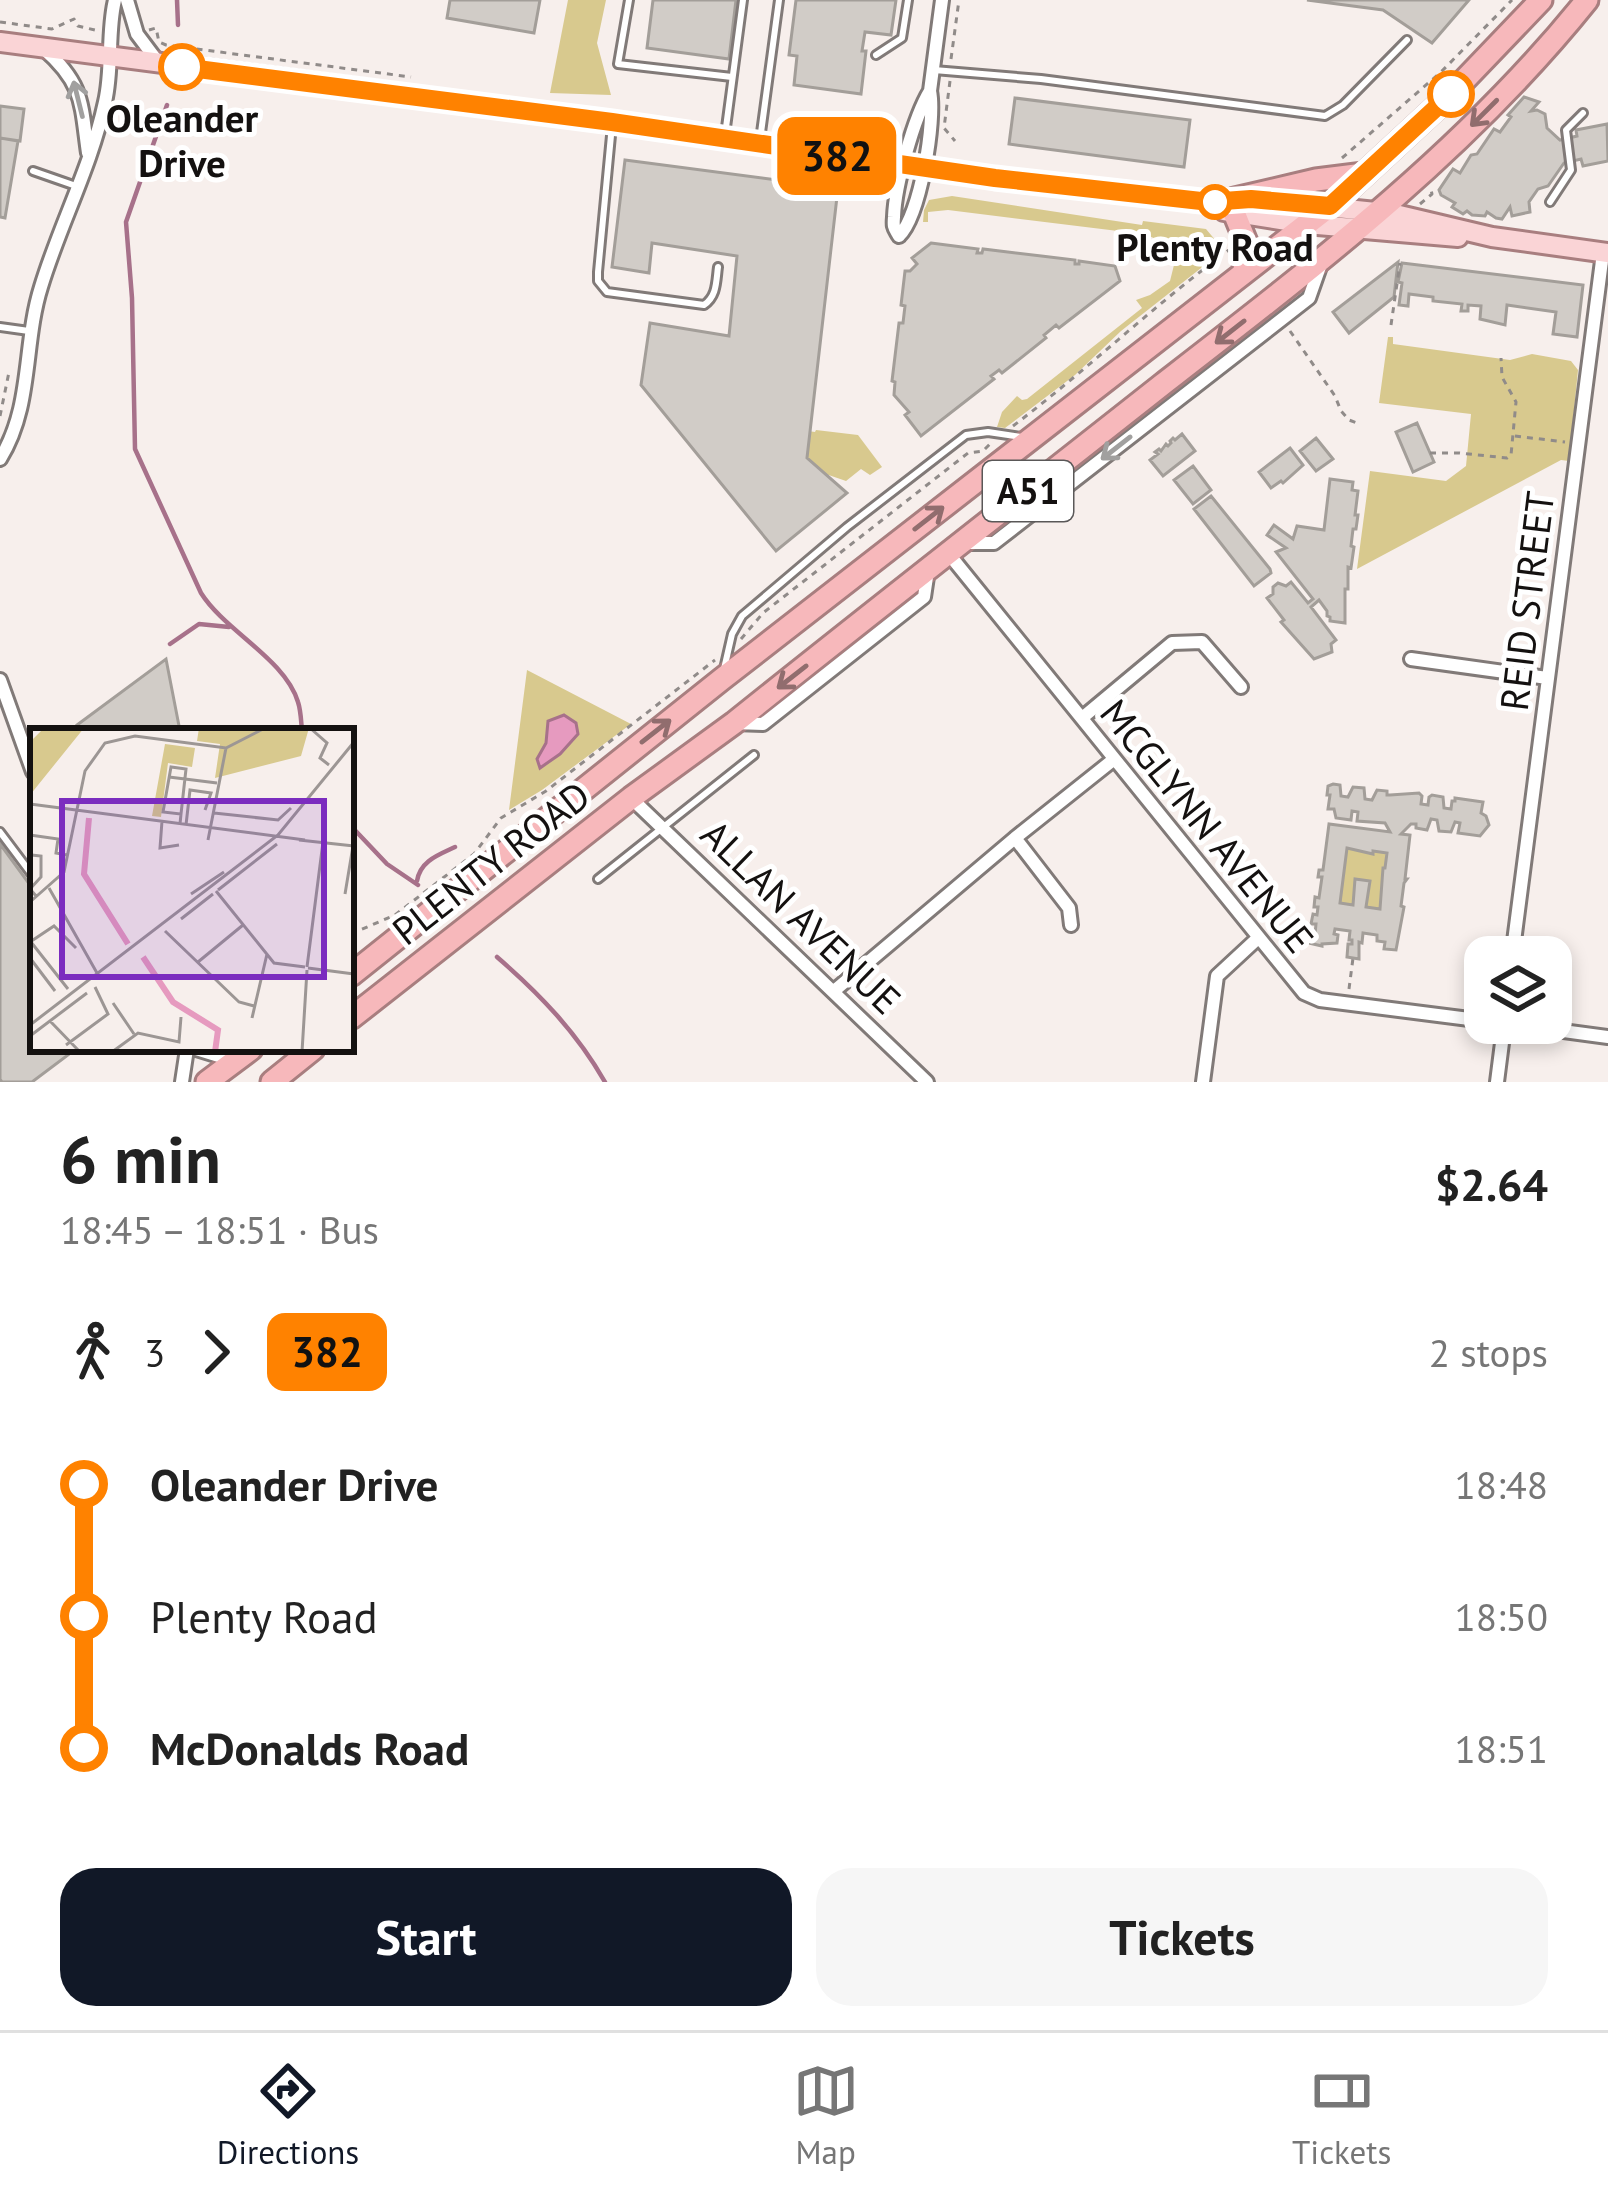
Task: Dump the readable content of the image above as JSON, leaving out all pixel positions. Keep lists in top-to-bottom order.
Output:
{
  "streets": {
    "highway": ["A51", "PLENTY ROAD"],
    "street": ["REID STREET", "MCGLYNN AVENUE", "ALLAN AVENUE"]
  },
  "crossings": [
    ["MCGLYNN AVENUE", "PLENTY ROAD"],
    ["PLENTY ROAD", "ALLAN AVENUE"]
  ],
  "places": ["Oleander Drive", "Plenty Road"],
  "lines": ["bus line 382"],
  "page": {
    "on_map": "382",
    "heading": ["6 min", "18:45 – 18:51 · Bus", "$2.64"],
    "legs": ["3", "382", "2 stops"],
    "list": [
      {
        "name": "Oleander Drive",
        "value": "18:48"
      },
      {
        "name": "Plenty Road",
        "value": "18:50"
      },
      {
        "name": "McDonalds Road",
        "value": "18:51"
      }
    ],
    "buttons": ["Start", "Tickets"],
    "tabs": ["Directions", "Map", "Tickets"]
  }
}
